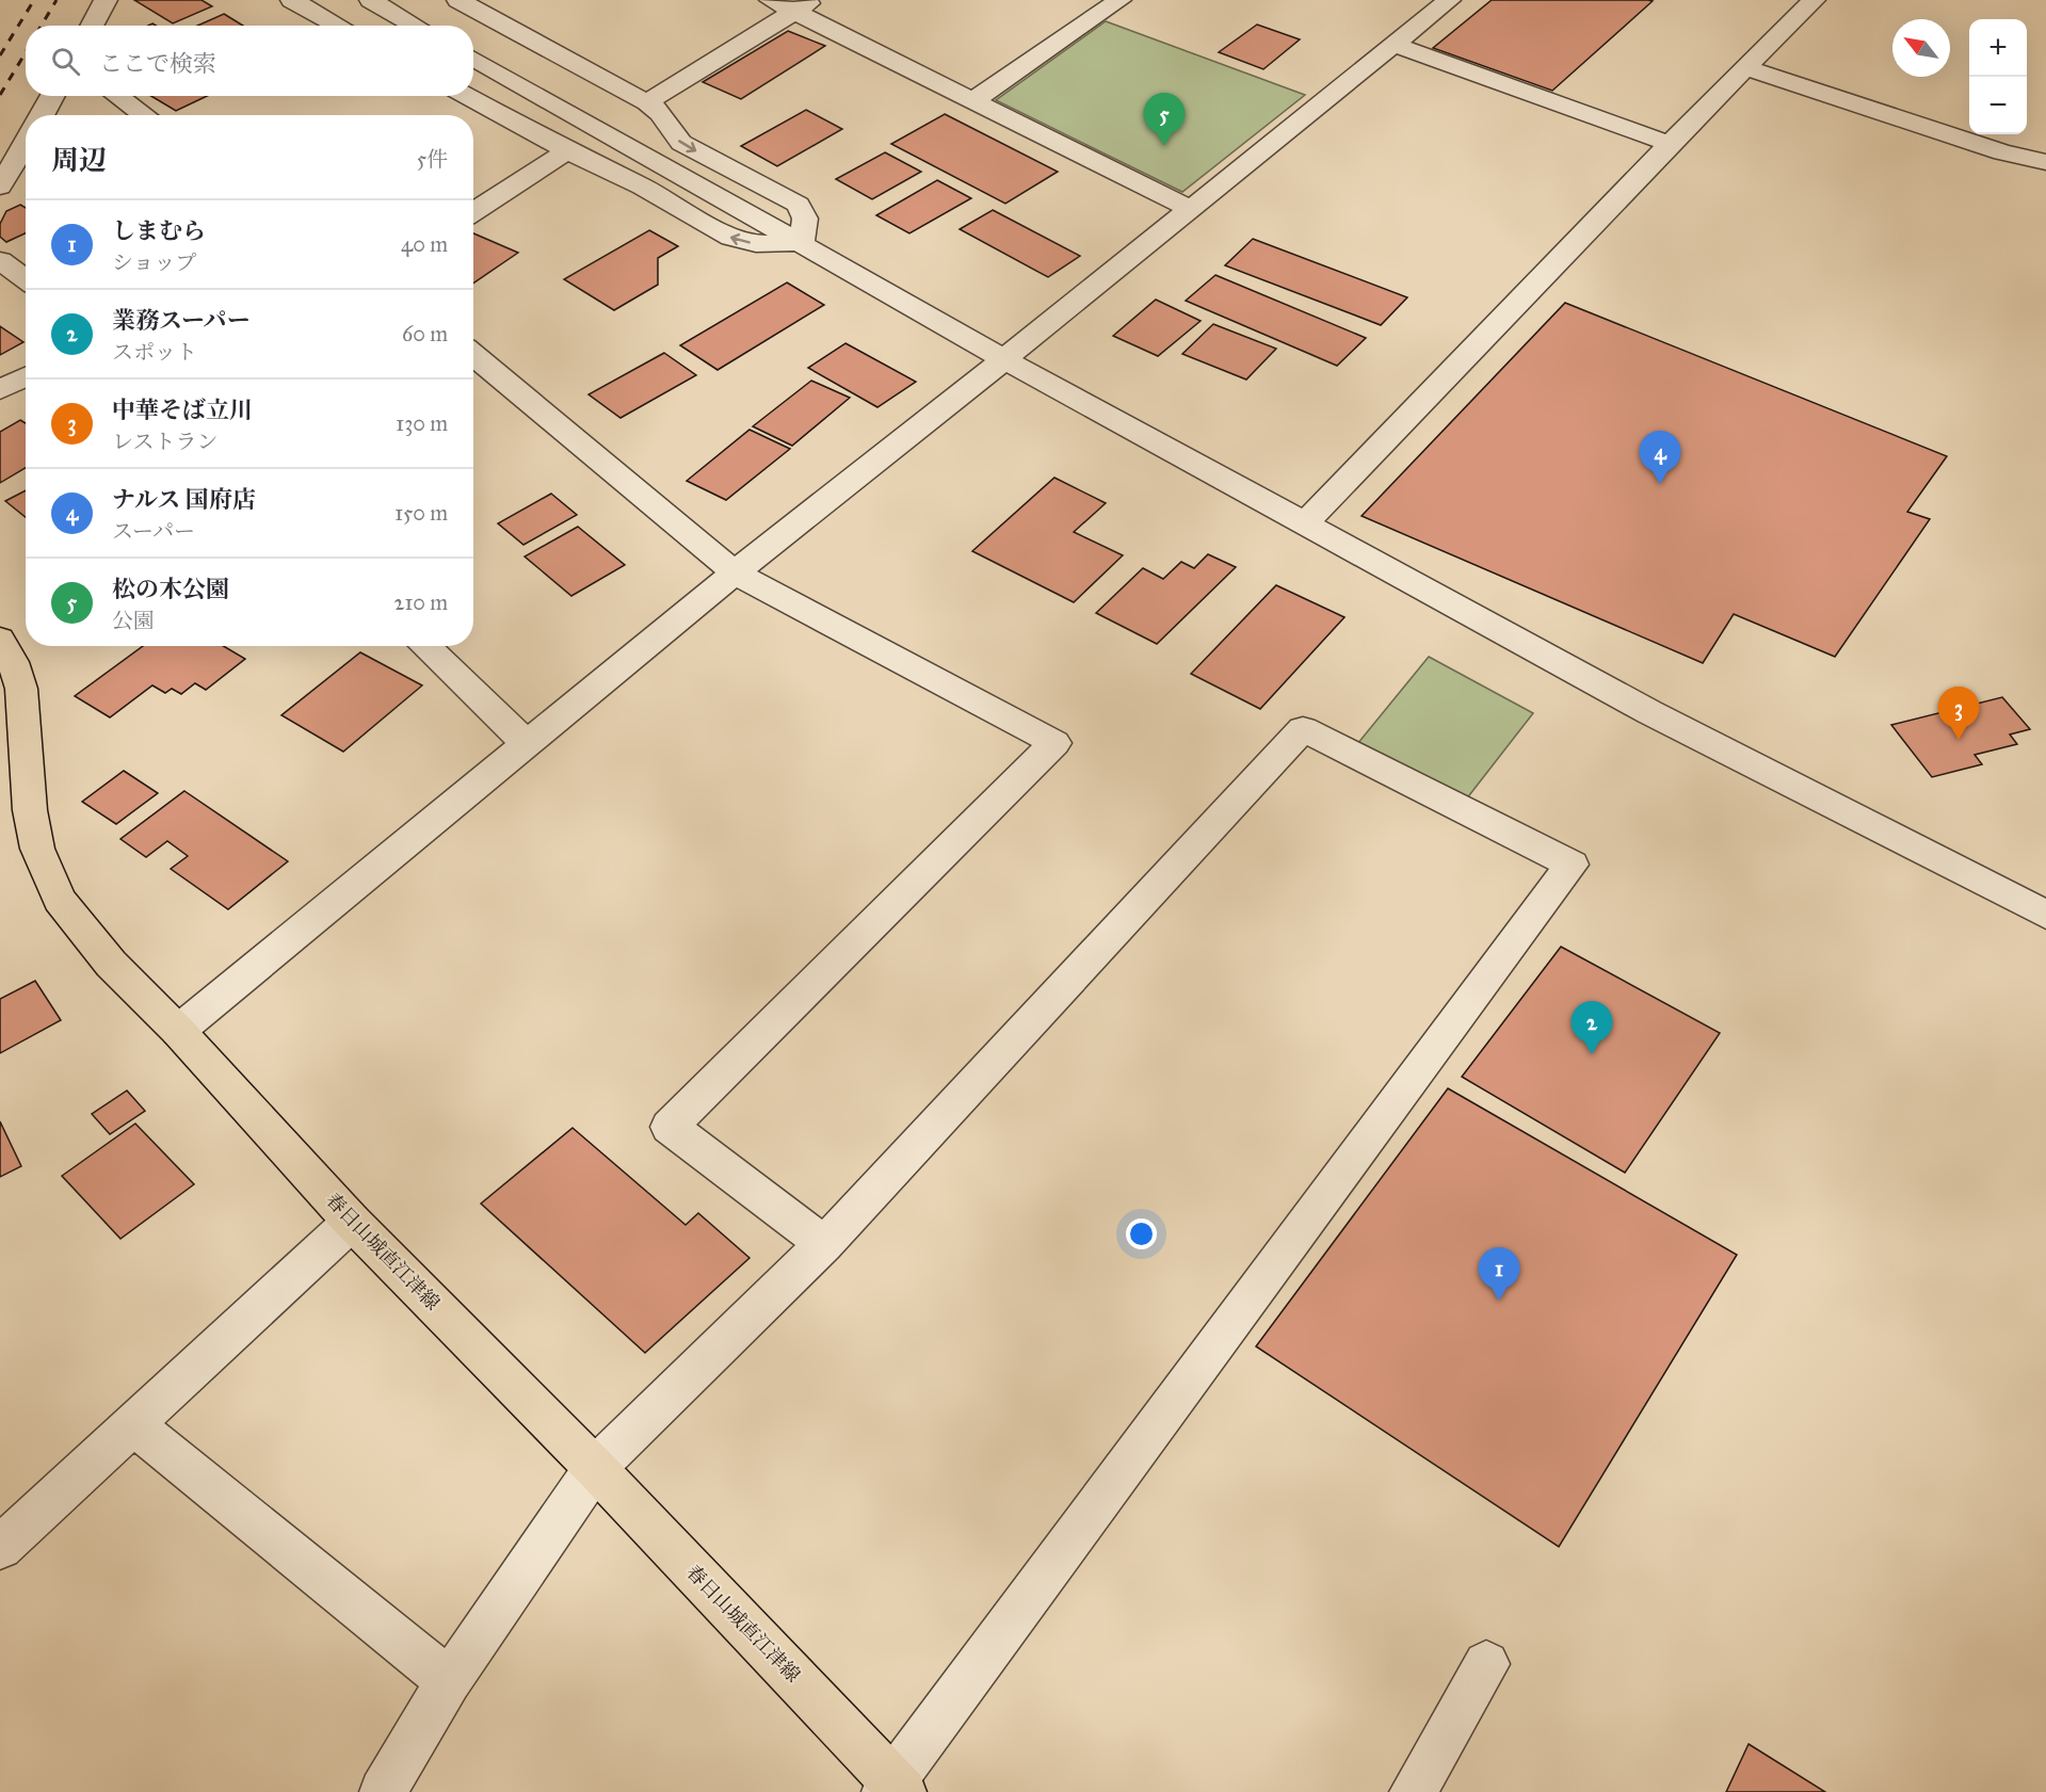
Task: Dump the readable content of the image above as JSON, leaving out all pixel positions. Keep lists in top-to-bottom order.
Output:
{
  "streets": {
    "main road": ["春日山城直江津線"]
  },
  "north": "top left",
  "page": {
    "map_buttons": ["+", "−"],
    "search": "ここで検索",
    "pins": [
      "5",
      "4",
      "3",
      "2",
      "1"
    ],
    "heading": ["周辺", "5件"],
    "list": [
      {
        "mark": "1",
        "name": "しまむら",
        "note": "ショップ",
        "value": "40 m"
      },
      {
        "mark": "2",
        "name": "業務スーパー",
        "note": "スポット",
        "value": "60 m"
      },
      {
        "mark": "3",
        "name": "中華そば立川",
        "note": "レストラン",
        "value": "130 m"
      },
      {
        "mark": "4",
        "name": "ナルス 国府店",
        "note": "スーパー",
        "value": "150 m"
      },
      {
        "mark": "5",
        "name": "松の木公園",
        "note": "公園",
        "value": "210 m"
      }
    ]
  }
}
